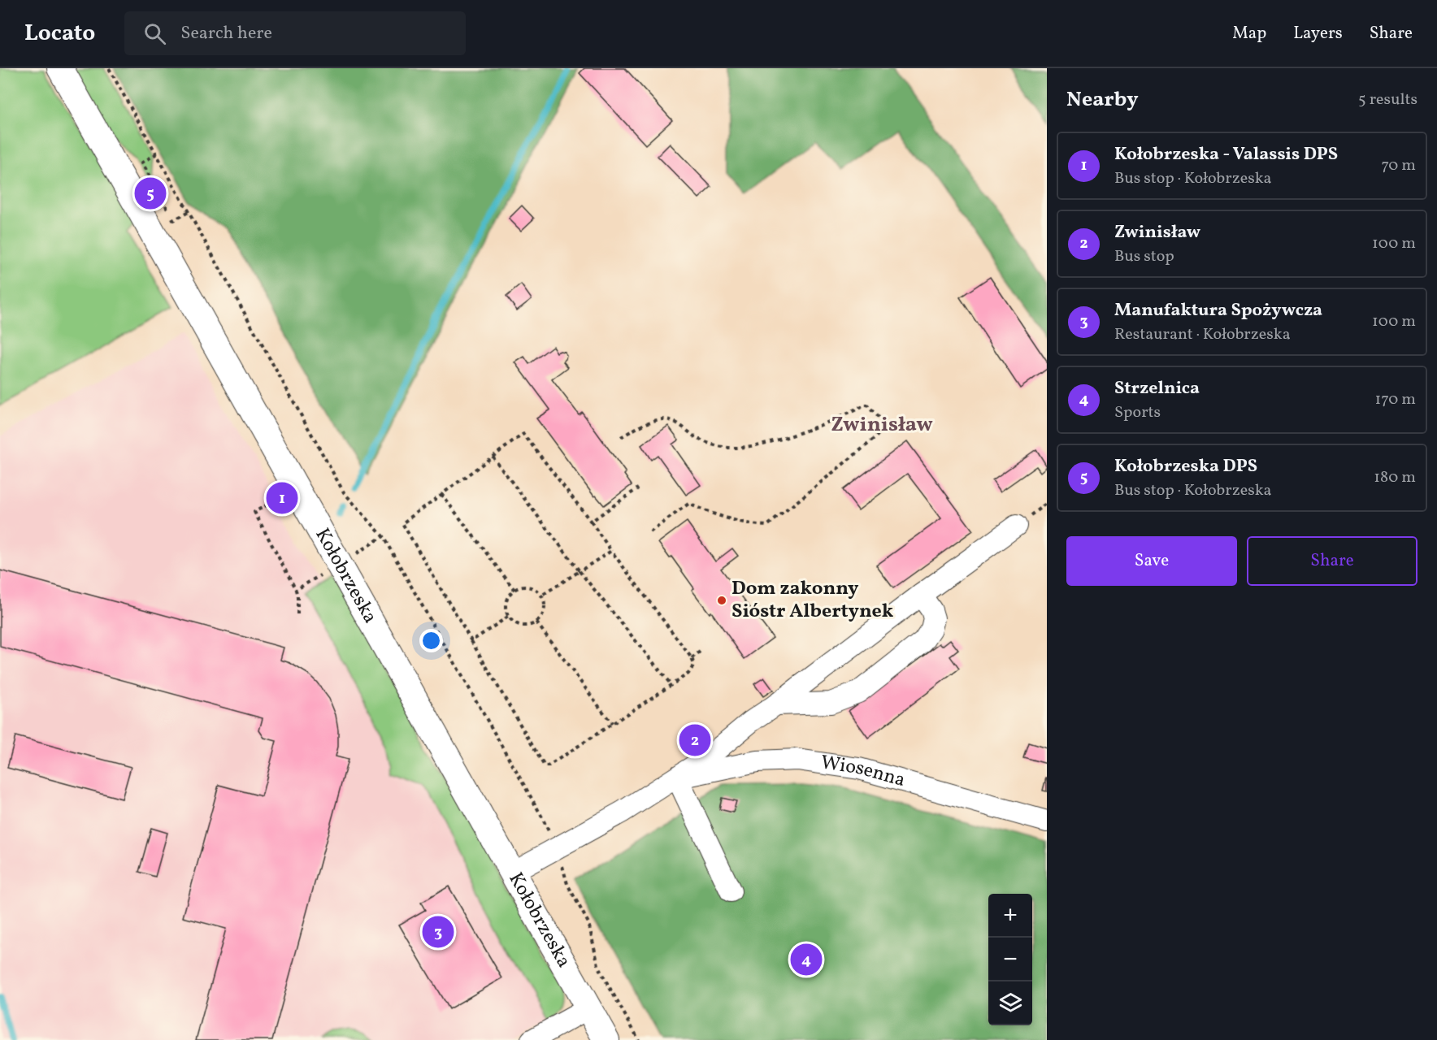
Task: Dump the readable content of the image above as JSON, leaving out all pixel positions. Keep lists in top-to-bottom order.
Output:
{
  "streets": {
    "main road": ["Kołobrzeska"],
    "street": ["Wiosenna"]
  },
  "districts": ["Zwinisław"],
  "places": ["Dom zakonny Sióstr Albertynek"],
  "page": {
    "header": "Locato",
    "search": "Search here",
    "nav": ["Map", "Layers", "Share"],
    "heading": ["Nearby", "5 results"],
    "list": [
      {
        "mark": "1",
        "name": "Kołobrzeska - Valassis DPS",
        "note": "Bus stop · Kołobrzeska",
        "value": "70 m"
      },
      {
        "mark": "2",
        "name": "Zwinisław",
        "note": "Bus stop",
        "value": "100 m"
      },
      {
        "mark": "3",
        "name": "Manufaktura Spożywcza",
        "note": "Restaurant · Kołobrzeska",
        "value": "100 m"
      },
      {
        "mark": "4",
        "name": "Strzelnica",
        "note": "Sports",
        "value": "170 m"
      },
      {
        "mark": "5",
        "name": "Kołobrzeska DPS",
        "note": "Bus stop · Kołobrzeska",
        "value": "180 m"
      }
    ],
    "pins": [
      "5",
      "1",
      "2",
      "3",
      "4"
    ],
    "buttons": ["Save", "Share"],
    "map_buttons": ["+", "−"]
  }
}
